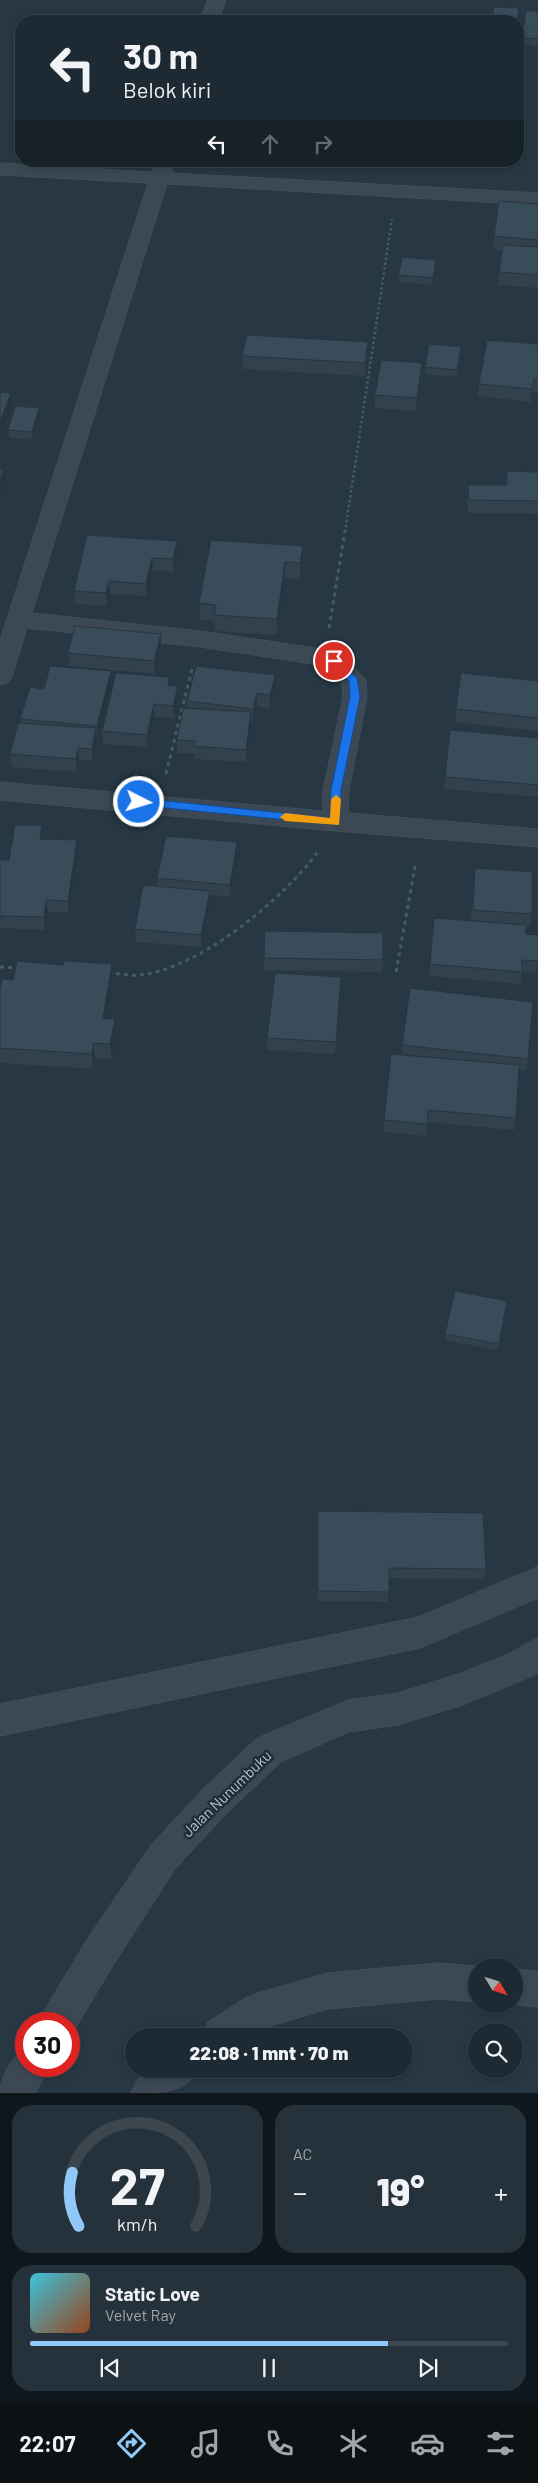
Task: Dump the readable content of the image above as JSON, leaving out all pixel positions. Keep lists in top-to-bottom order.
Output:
{
  "streets": {
    "street": ["Jalan Nunumbuku"]
  },
  "north": "bottom right",
  "page": {
    "turn": ["30 m", "Belok kiri"],
    "limit": "30",
    "trip": "22:08 · 1 mnt · 70 m",
    "tile": "AC",
    "heat": ["−", "19°", "+"],
    "song": ["Static Love", "Velvet Ray"],
    "tabs": "22:07",
    "gauge": ["27", "km/h"]
  }
}
